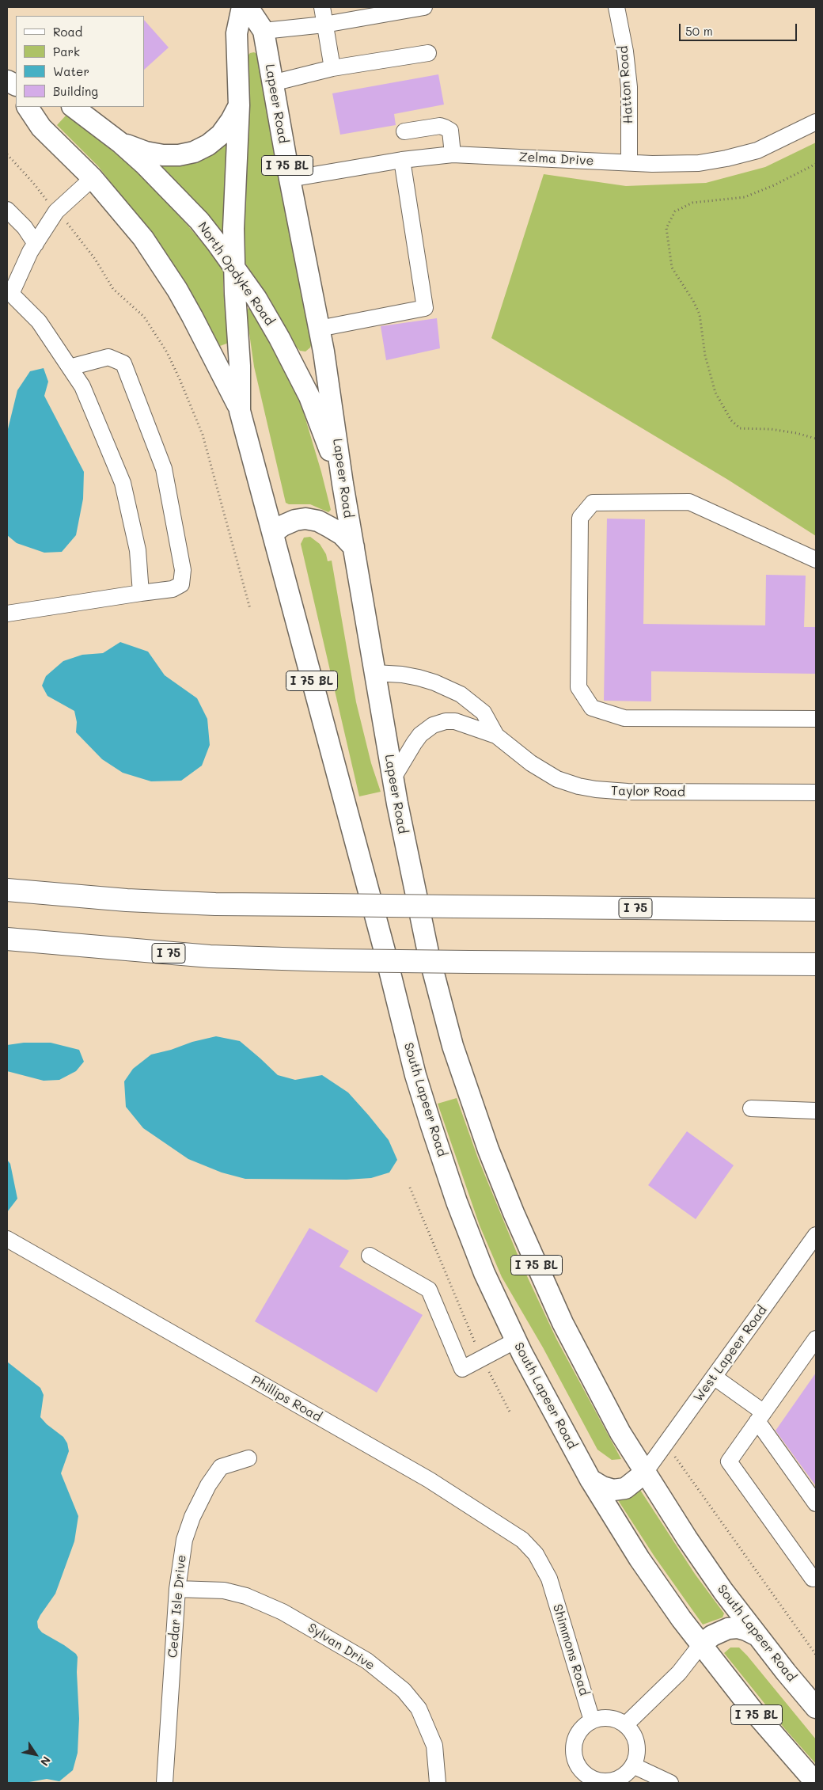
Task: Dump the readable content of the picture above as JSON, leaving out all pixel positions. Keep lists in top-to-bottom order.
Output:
{
  "streets": {
    "highway": ["I 75"],
    "main road": [
      "Lapeer Road",
      "I 75 BL",
      "North Opdyke Road",
      "South Lapeer Road"
    ],
    "street": [
      "Hatton Road",
      "Zelma Drive",
      "Taylor Road",
      "West Lapeer Road",
      "Phillips Road",
      "Cedar Isle Drive",
      "Sylvan Drive",
      "Shimmons Road"
    ]
  },
  "crossings": [
    ["Hatton Road", "Zelma Drive"],
    ["Lapeer Road", "Zelma Drive"],
    ["Lapeer Road", "North Opdyke Road"],
    ["Lapeer Road", "Taylor Road"],
    ["Lapeer Road", "South Lapeer Road"],
    ["I 75 BL", "North Opdyke Road"],
    ["I 75 BL", "South Lapeer Road"],
    ["South Lapeer Road", "West Lapeer Road"],
    ["Phillips Road", "Shimmons Road"],
    ["Cedar Isle Drive", "Sylvan Drive"]
  ],
  "legend": [
    "Road",
    "Park",
    "Water",
    "Building"
  ],
  "scale_bar": "50 m",
  "north": "bottom right"
}
